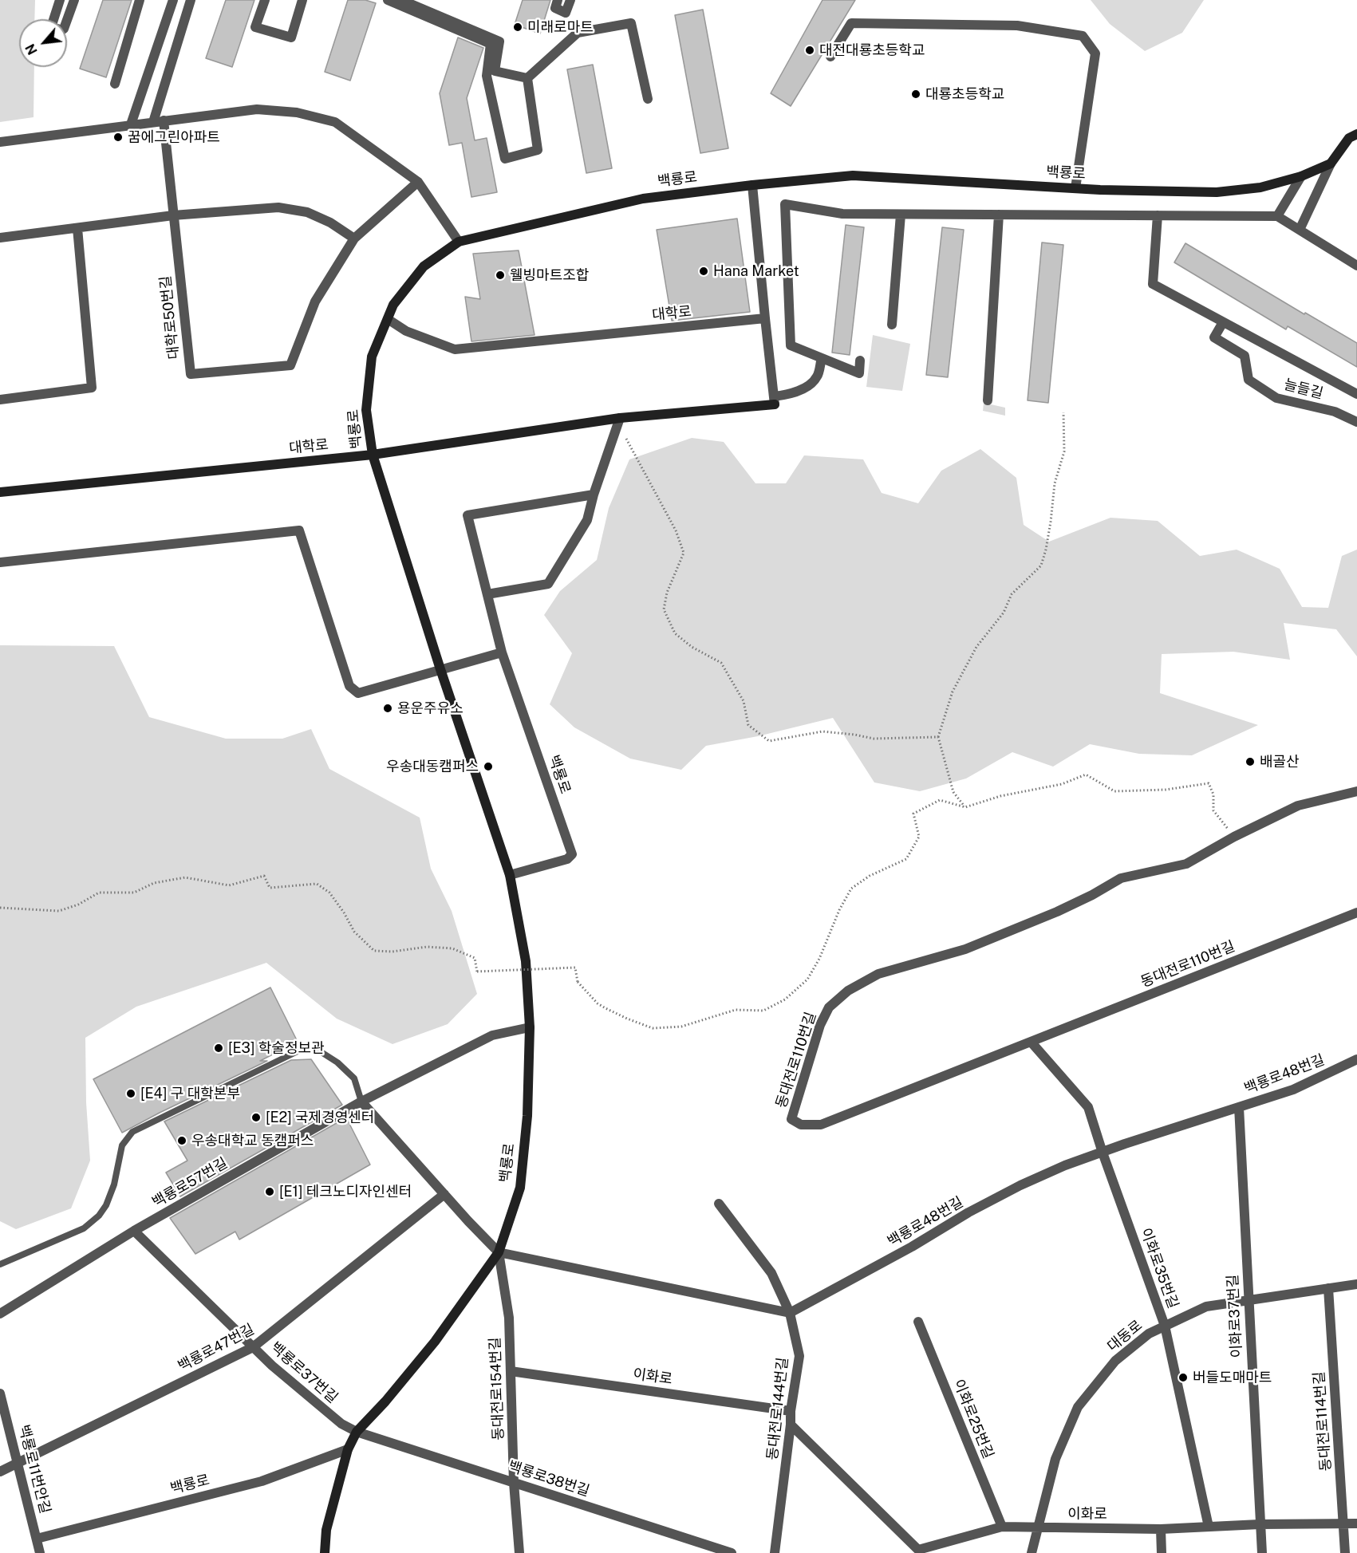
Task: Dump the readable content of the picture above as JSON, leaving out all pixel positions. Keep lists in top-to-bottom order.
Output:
{
  "streets": {
    "main road": ["백룡로", "대학로"],
    "street": [
      "대학로50번길",
      "늘들길",
      "동대전로110번길",
      "백룡로48번길",
      "백룡로57번길",
      "이화로35번길",
      "이화로37번길",
      "대동로",
      "백룡로47번길",
      "백룡로37번길",
      "이화로",
      "동대전로154번길",
      "동대전로144번길",
      "이화로25번길",
      "동대전로114번길",
      "백룡로11번안길",
      "백룡로38번길"
    ]
  },
  "crossings": [
    ["백룡로", "대학로"],
    ["백룡로", "백룡로57번길"],
    ["백룡로", "백룡로37번길"],
    ["백룡로", "동대전로154번길"],
    ["백룡로", "백룡로11번안길"],
    ["백룡로", "백룡로38번길"],
    ["동대전로110번길", "이화로35번길"],
    ["백룡로48번길", "이화로35번길"],
    ["백룡로48번길", "이화로37번길"],
    ["백룡로48번길", "동대전로144번길"],
    ["백룡로57번길", "백룡로37번길"],
    ["이화로35번길", "대동로"],
    ["이화로35번길", "이화로"],
    ["이화로37번길", "대동로"],
    ["이화로37번길", "이화로"],
    ["대동로", "이화로"],
    ["대동로", "동대전로114번길"],
    ["백룡로47번길", "백룡로37번길"],
    ["백룡로47번길", "백룡로11번안길"],
    ["백룡로37번길", "백룡로38번길"],
    ["이화로", "동대전로154번길"],
    ["이화로", "동대전로144번길"],
    ["이화로", "이화로25번길"],
    ["이화로", "동대전로114번길"],
    ["동대전로154번길", "백룡로38번길"]
  ],
  "places": [
    "미래로마트",
    "대전대룡초등학교",
    "대룡초등학교",
    "꿈에그린아파트",
    "Hana Market",
    "웰빙마트조합",
    "용운주유소",
    "배골산",
    "우송대동캠퍼스",
    "[E3] 학술정보관",
    "[E4] 구 대학본부",
    "[E2] 국제경영센터",
    "우송대학교 동캠퍼스",
    "[E1] 테크노디자인센터",
    "버들도매마트"
  ],
  "north": "bottom left"
}
